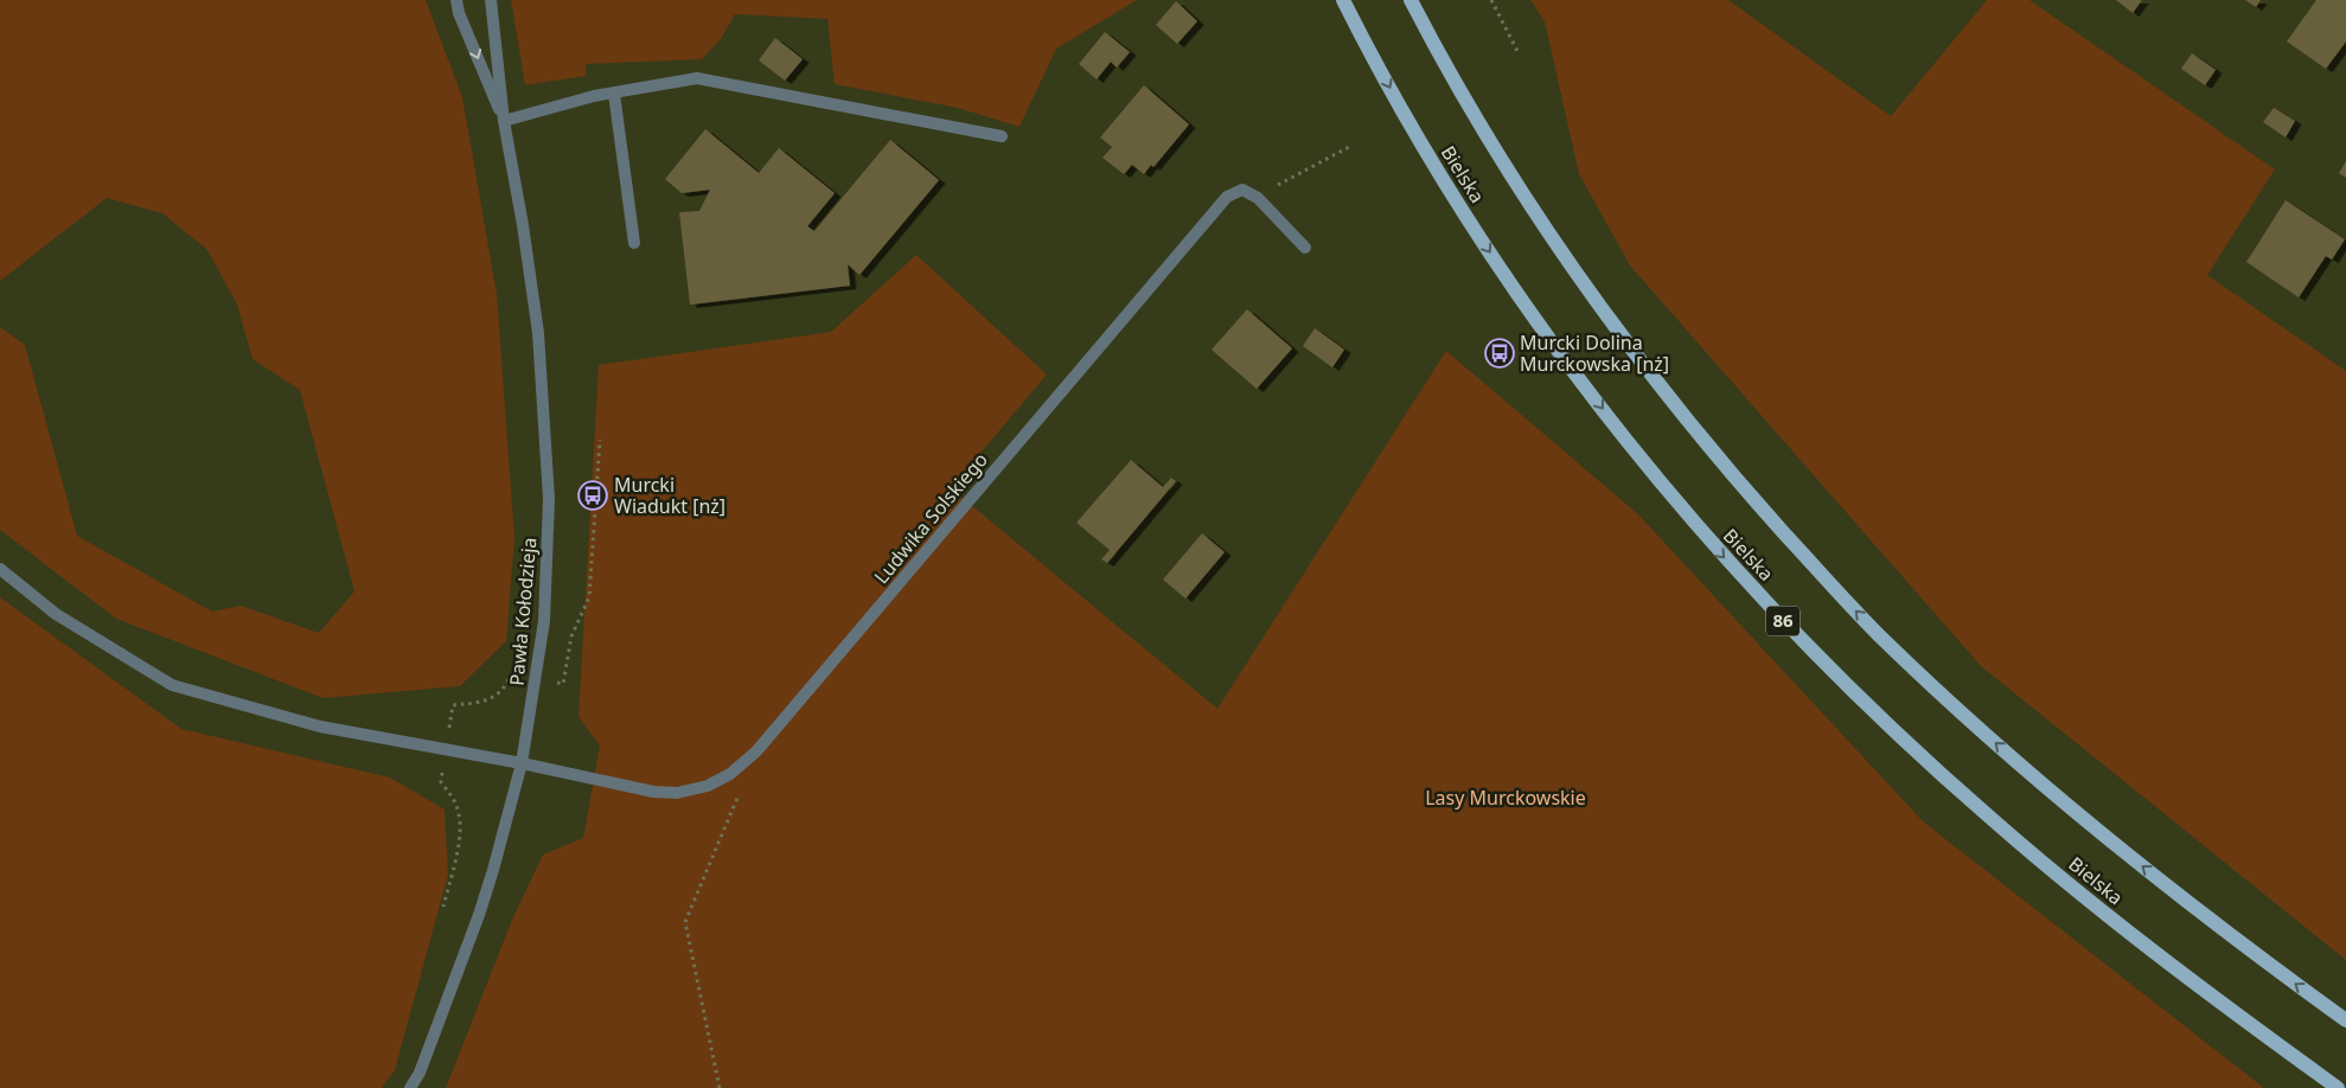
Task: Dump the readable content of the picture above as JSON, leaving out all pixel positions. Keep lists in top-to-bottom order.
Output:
{
  "streets": {
    "main road": ["Bielska", "86"],
    "street": ["Ludwika Solskiego", "Pawła Kołodzieja"]
  },
  "crossings": [
    ["Ludwika Solskiego", "Pawła Kołodzieja"]
  ],
  "parks": ["Lasy Murckowskie"],
  "places": {
    "bus stop": ["Murcki Dolina Murckowska [nż]", "Murcki Wiadukt [nż]"]
  }
}
